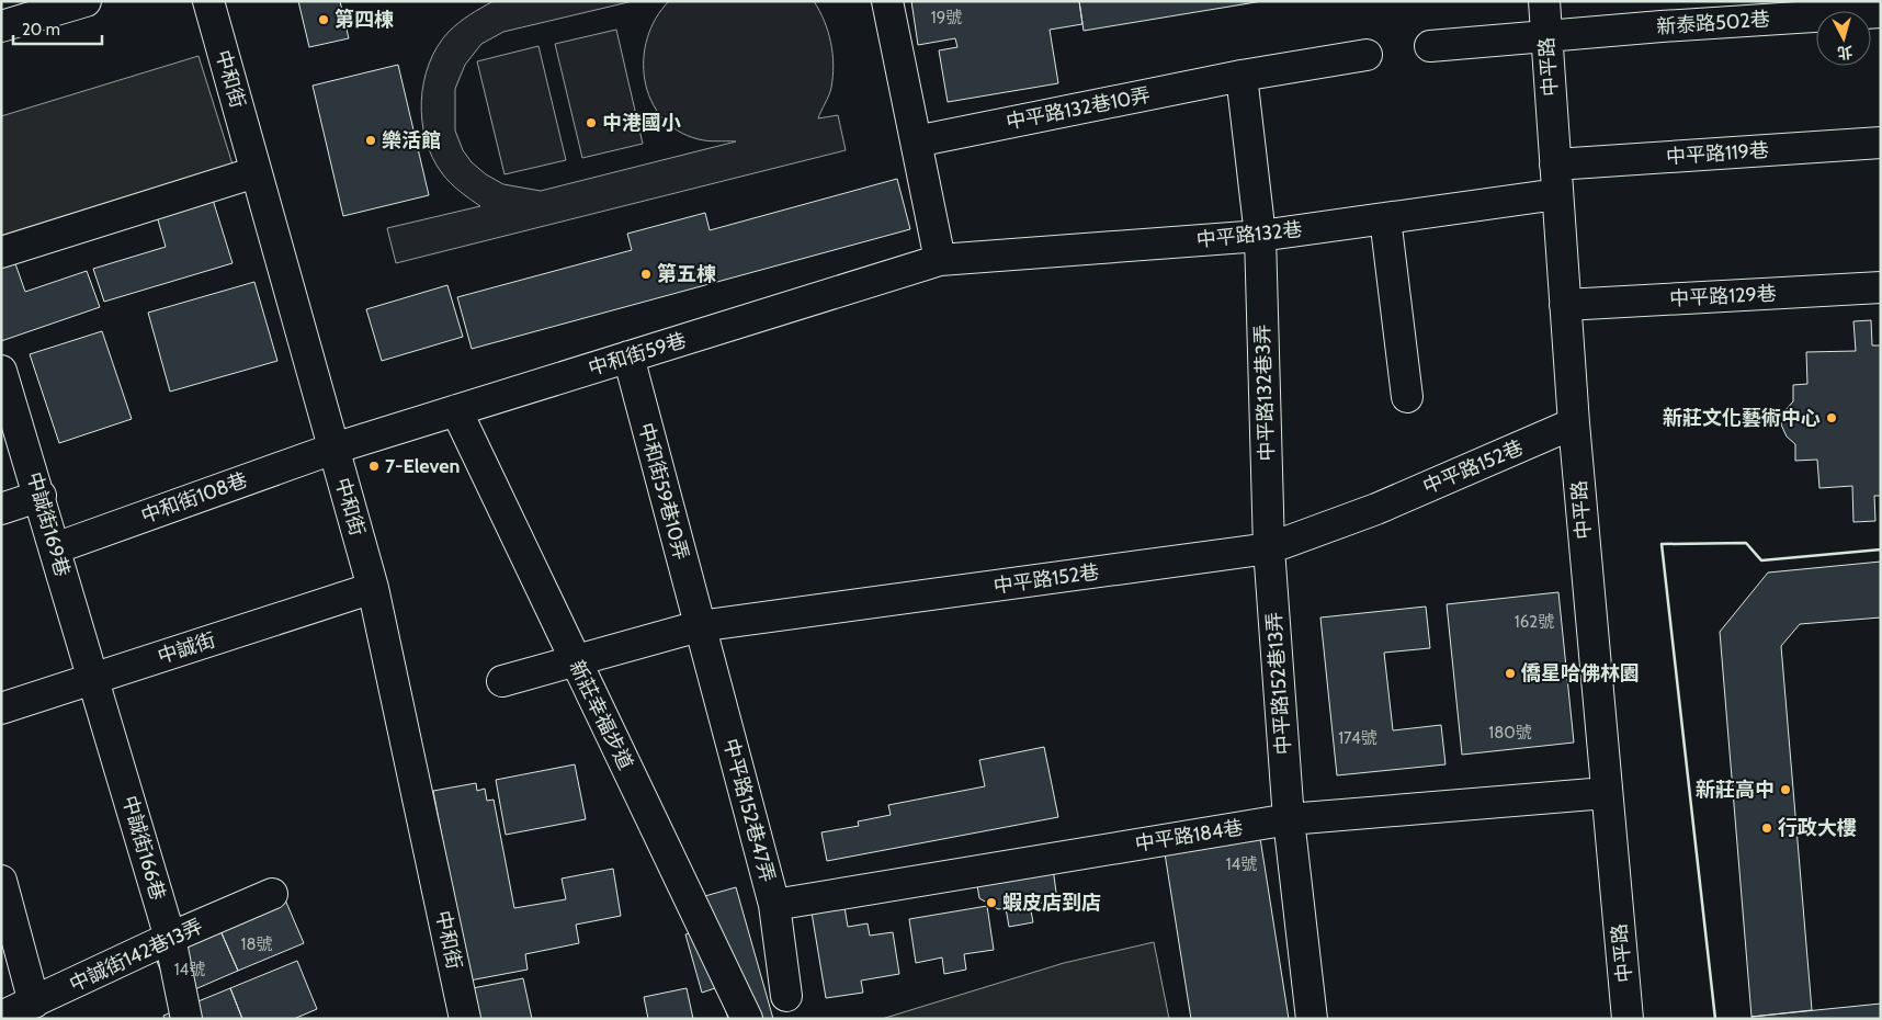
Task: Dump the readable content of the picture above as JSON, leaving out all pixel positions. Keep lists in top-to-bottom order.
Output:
{
  "streets": {
    "street": [
      "新泰路502巷",
      "中平路",
      "中和街",
      "中平路132巷10弄",
      "中平路119巷",
      "中平路132巷",
      "中平路129巷",
      "中和街59巷",
      "中平路132巷3弄",
      "中平路152巷",
      "中和街59巷10弄",
      "中和街108巷",
      "中誠街169巷",
      "中誠街",
      "中平路152巷13弄",
      "新莊幸福步道",
      "中平路152巷47弄",
      "中平路184巷",
      "中誠街166巷",
      "中誠街142巷13弄"
    ]
  },
  "crossings": [
    ["新泰路502巷", "中平路"],
    ["中平路", "中平路119巷"],
    ["中平路", "中平路132巷"],
    ["中平路", "中平路129巷"],
    ["中平路", "中平路152巷"],
    ["中平路", "中平路184巷"],
    ["中和街", "中和街59巷"],
    ["中和街", "中和街108巷"],
    ["中和街", "中誠街"],
    ["中平路132巷", "中和街59巷"],
    ["中平路132巷", "中平路132巷3弄"],
    ["中和街59巷", "中和街59巷10弄"],
    ["中和街59巷", "中和街108巷"],
    ["中和街59巷", "新莊幸福步道"],
    ["中平路132巷3弄", "中平路152巷"],
    ["中平路132巷3弄", "中平路152巷13弄"],
    ["中平路152巷", "中和街59巷10弄"],
    ["中平路152巷", "中平路152巷13弄"],
    ["中平路152巷", "新莊幸福步道"],
    ["中平路152巷", "中平路152巷47弄"],
    ["中和街59巷10弄", "中平路152巷47弄"],
    ["中和街108巷", "中誠街169巷"],
    ["中誠街169巷", "中誠街"],
    ["中誠街169巷", "中誠街166巷"],
    ["中誠街", "中誠街166巷"],
    ["中平路152巷13弄", "中平路184巷"],
    ["中平路152巷47弄", "中平路184巷"],
    ["中誠街166巷", "中誠街142巷13弄"]
  ],
  "places": [
    "第四棟",
    "中港國小",
    "樂活館",
    "第五棟",
    "新莊文化藝術中心",
    "7-Eleven",
    "僑星哈佛林園",
    "新莊高中",
    "行政大樓",
    "蝦皮店到店"
  ],
  "house_numbers": [
    "19號",
    "162號",
    "180號",
    "174號",
    "14號",
    "18號",
    "14號"
  ],
  "scale_bar": "20 m",
  "north": "bottom"
}
